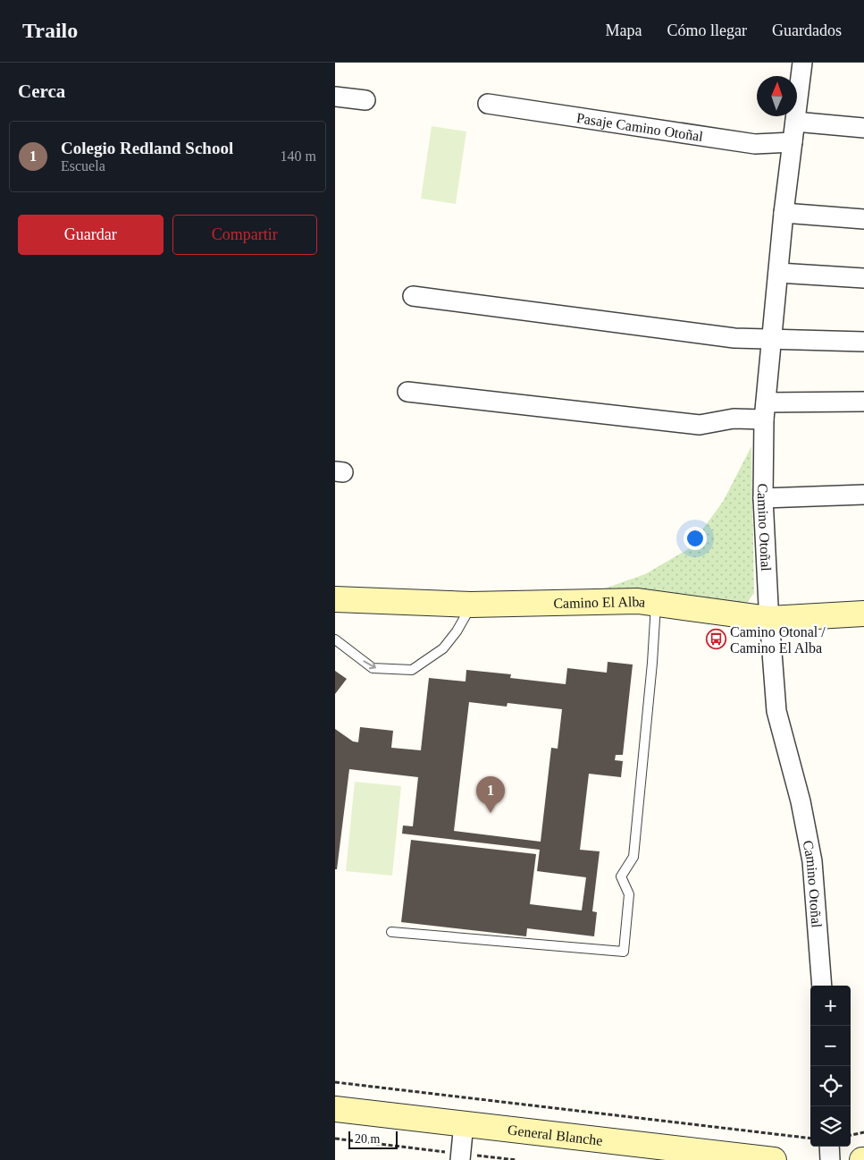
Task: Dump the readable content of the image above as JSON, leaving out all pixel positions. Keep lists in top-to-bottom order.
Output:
{
  "streets": {
    "main road": ["Camino El Alba", "General Blanche"],
    "street": ["Pasaje Camino Otoñal", "Camino Otoñal"]
  },
  "crossings": [
    ["Pasaje Camino Otoñal", "Camino Otoñal"],
    ["Camino Otoñal", "Camino El Alba"]
  ],
  "places": {
    "bus stop": ["Camino Otonal / Camino El Alba"]
  },
  "scale_bar": "20 m",
  "north": "top",
  "page": {
    "header": "Trailo",
    "nav": ["Mapa", "Cómo llegar", "Guardados"],
    "heading": "Cerca",
    "list": [
      {
        "mark": "1",
        "name": "Colegio Redland School",
        "note": "Escuela",
        "value": "140 m"
      }
    ],
    "buttons": ["Guardar", "Compartir"],
    "pins": "1",
    "map_buttons": ["+", "−"],
    "scale": "20 m"
  }
}
